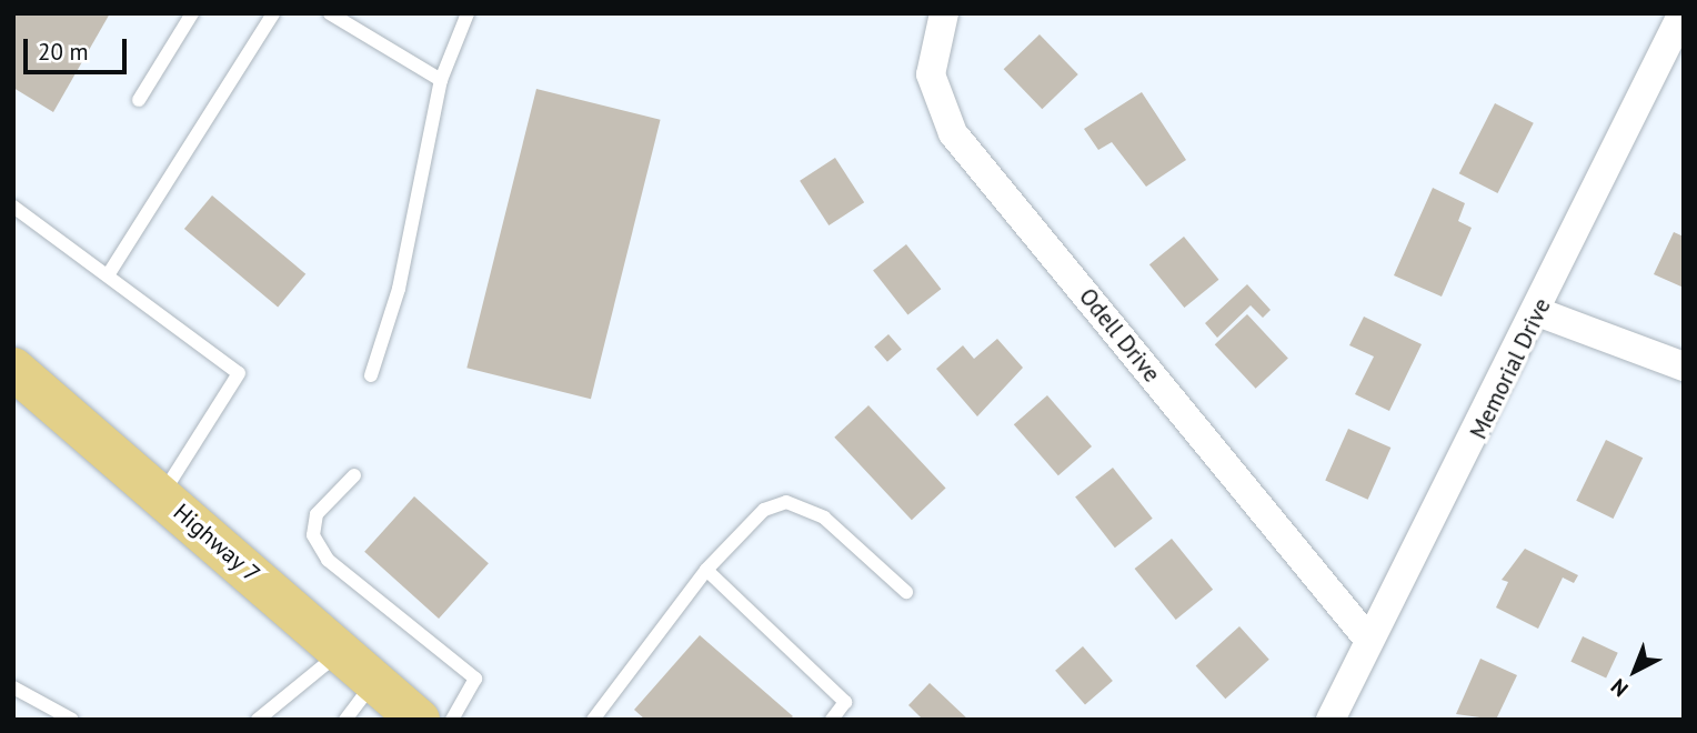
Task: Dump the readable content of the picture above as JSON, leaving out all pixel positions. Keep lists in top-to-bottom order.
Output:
{
  "streets": {
    "main road": ["Highway 7"],
    "street": ["Odell Drive", "Memorial Drive"]
  },
  "crossings": [
    ["Odell Drive", "Memorial Drive"]
  ],
  "scale_bar": "20 m",
  "north": "bottom left"
}
